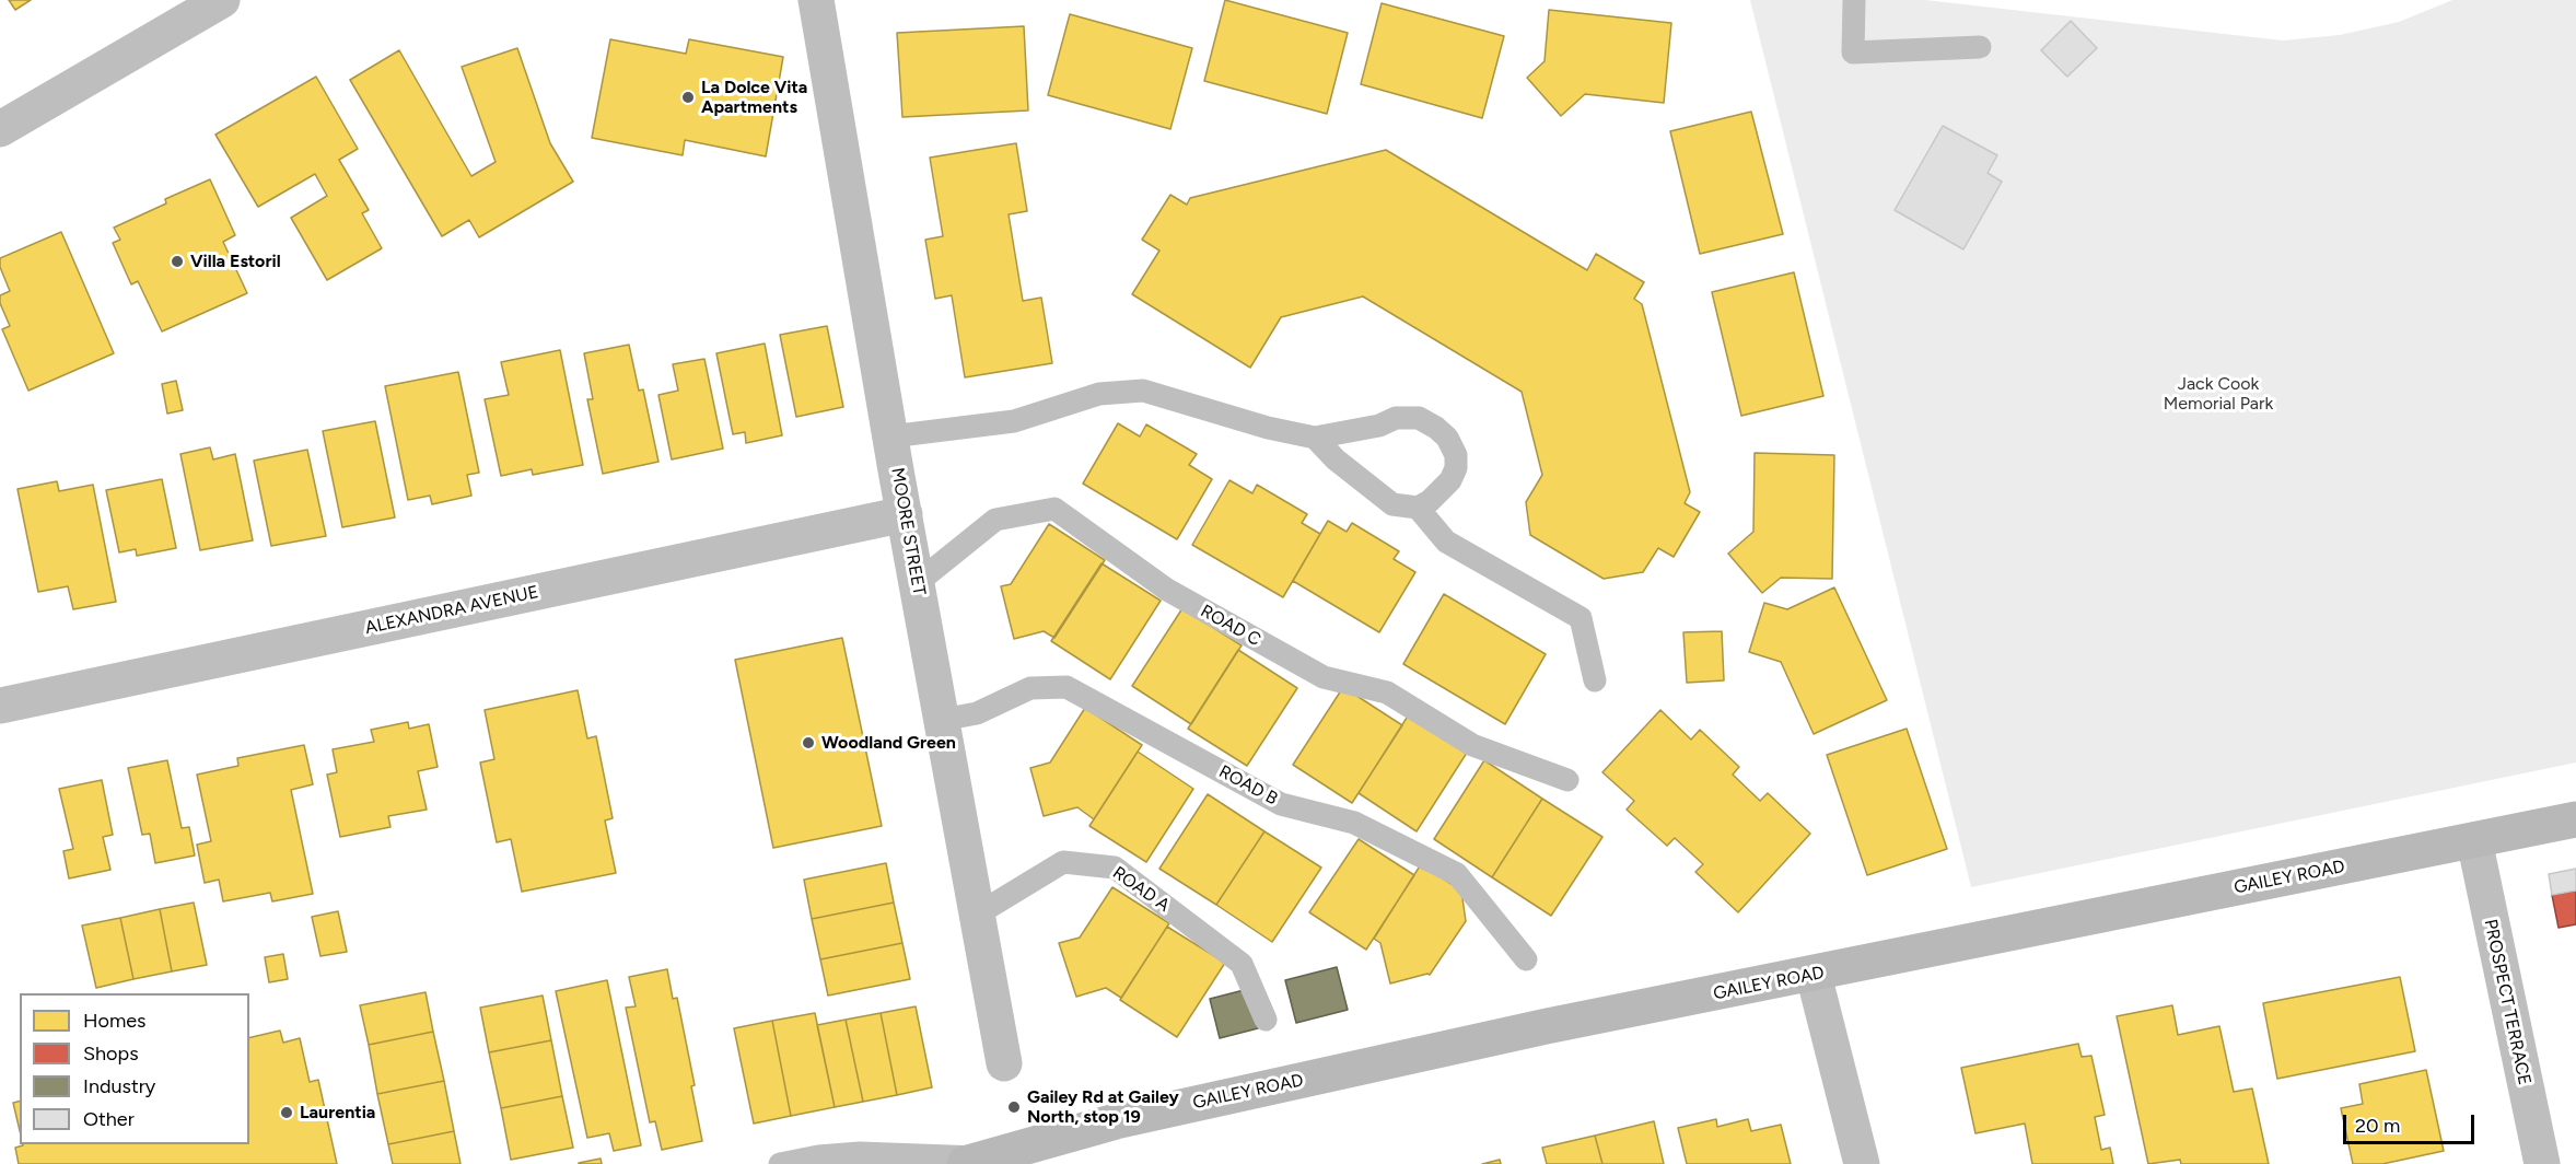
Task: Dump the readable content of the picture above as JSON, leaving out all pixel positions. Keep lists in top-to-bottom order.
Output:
{
  "streets": {
    "main road": ["GAILEY ROAD"],
    "street": ["MOORE STREET", "ALEXANDRA AVENUE", "PROSPECT TERRACE"],
    "lane": ["ROAD C", "ROAD B", "ROAD A"]
  },
  "crossings": [
    ["MOORE STREET", "ALEXANDRA AVENUE"],
    ["MOORE STREET", "ROAD C"],
    ["MOORE STREET", "ROAD B"],
    ["MOORE STREET", "ROAD A"],
    ["GAILEY ROAD", "PROSPECT TERRACE"]
  ],
  "parks": ["Jack Cook Memorial Park"],
  "places": [
    "La Dolce Vita Apartments",
    "Villa Estoril",
    "Woodland Green",
    "Gailey Rd at Gailey North, stop 19",
    "Laurentia"
  ],
  "legend": [
    "Homes",
    "Shops",
    "Industry",
    "Other"
  ],
  "scale_bar": "20 m"
}
